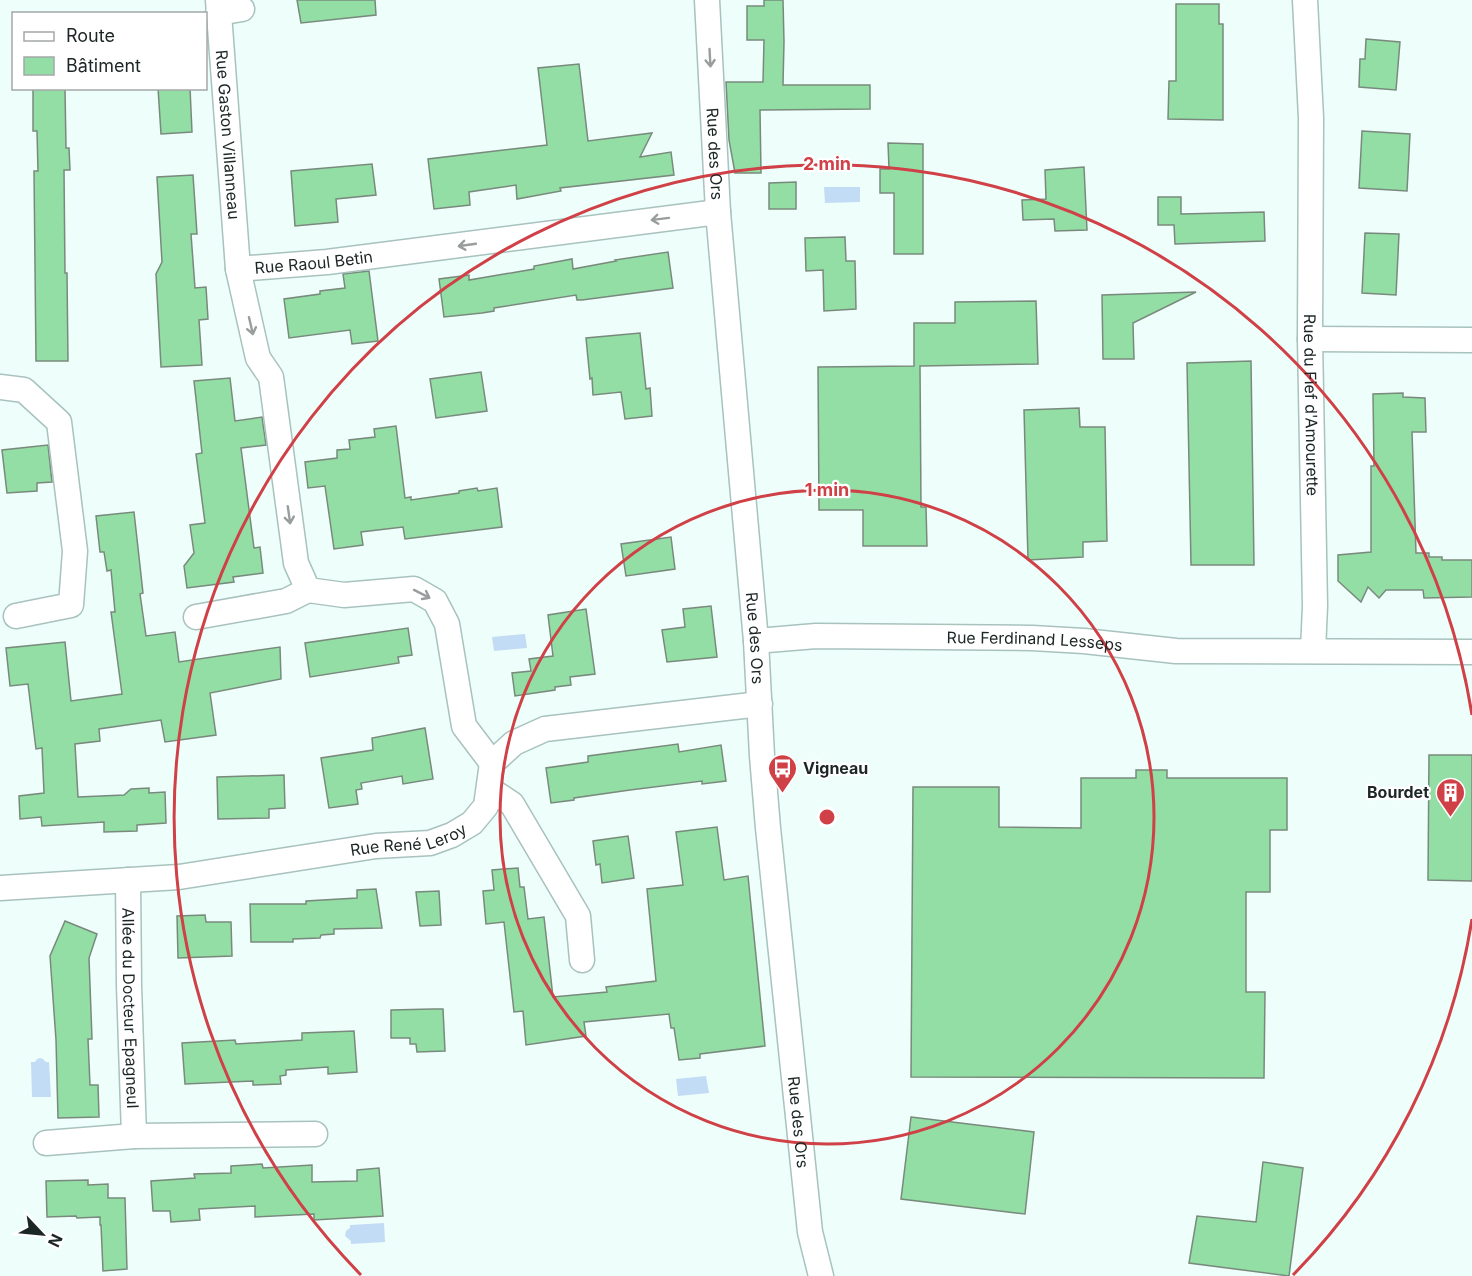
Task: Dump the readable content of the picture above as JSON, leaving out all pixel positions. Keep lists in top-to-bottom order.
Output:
{
  "streets": {
    "street": [
      "Rue Gaston Villanneau",
      "Rue des Ors",
      "Rue Raoul Betin",
      "Rue du Fief d'Amourette",
      "Rue Ferdinand Lesseps",
      "Rue René Leroy",
      "Allée du Docteur Epagneul"
    ]
  },
  "crossings": [
    ["Rue Gaston Villanneau", "Rue Raoul Betin"],
    ["Rue des Ors", "Rue Raoul Betin"],
    ["Rue des Ors", "Rue Ferdinand Lesseps"],
    ["Rue du Fief d'Amourette", "Rue Ferdinand Lesseps"],
    ["Rue René Leroy", "Allée du Docteur Epagneul"]
  ],
  "places": {
    "bus stop": ["Vigneau"],
    "building": ["Bourdet"]
  },
  "legend": ["Route", "Bâtiment"],
  "north": "bottom right",
  "rings": ["2 min", "1 min"]
}
